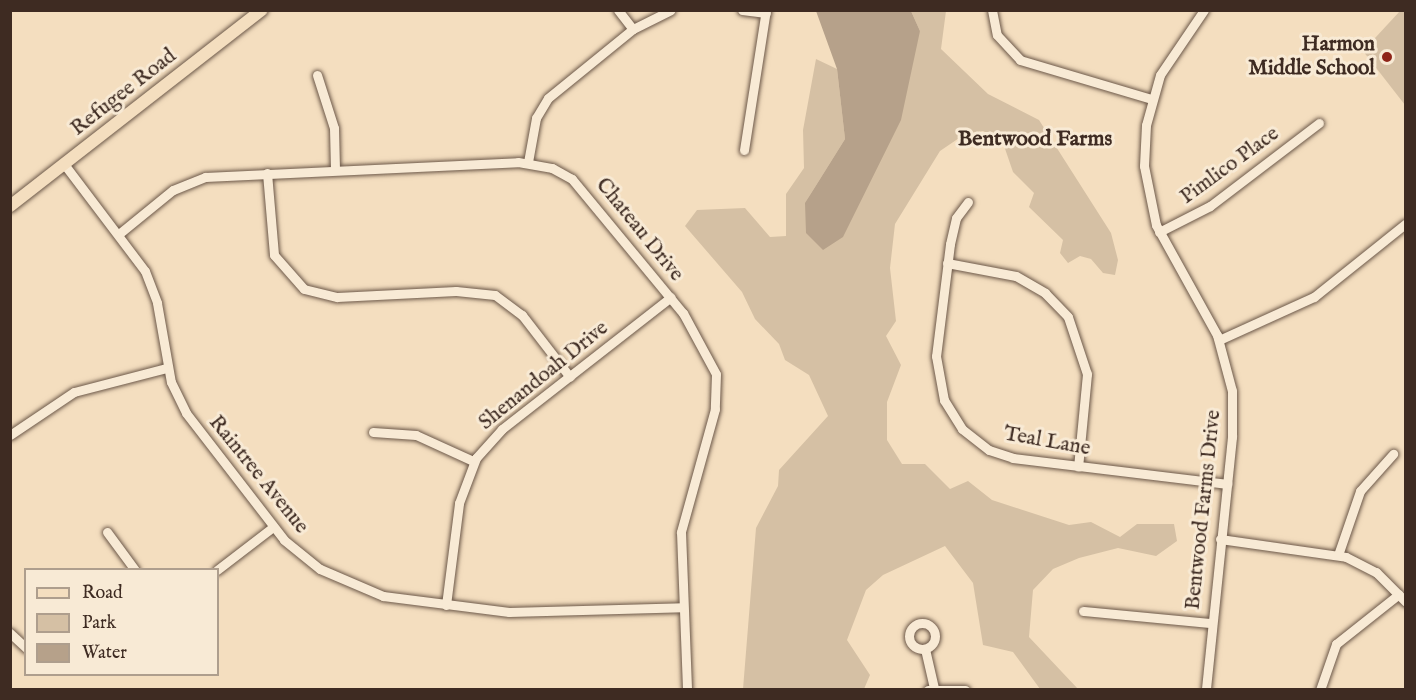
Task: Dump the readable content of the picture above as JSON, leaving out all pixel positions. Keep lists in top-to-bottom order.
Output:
{
  "streets": {
    "main road": ["Refugee Road"],
    "street": [
      "Pimlico Place",
      "Chateau Drive",
      "Shenandoah Drive",
      "Teal Lane",
      "Raintree Avenue",
      "Bentwood Farms Drive"
    ]
  },
  "crossings": [
    ["Refugee Road", "Raintree Avenue"],
    ["Pimlico Place", "Bentwood Farms Drive"],
    ["Chateau Drive", "Shenandoah Drive"],
    ["Chateau Drive", "Raintree Avenue"],
    ["Shenandoah Drive", "Raintree Avenue"],
    ["Teal Lane", "Bentwood Farms Drive"]
  ],
  "districts": ["Bentwood Farms"],
  "places": ["Harmon Middle School"],
  "legend": ["Road", "Park", "Water"]
}
